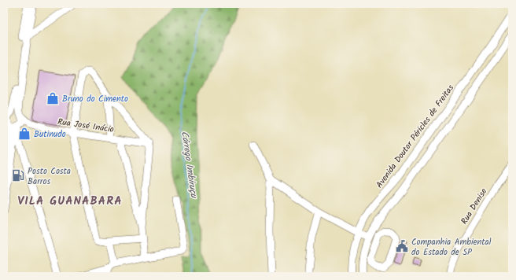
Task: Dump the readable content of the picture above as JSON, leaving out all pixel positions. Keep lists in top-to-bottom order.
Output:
{
  "streets": {
    "street": ["Rua José Inácio", "Avenida Doutor Péricles de Freitas", "Rua Denise"]
  },
  "districts": ["VILA GUANABARA"],
  "water": ["Córrego Imbiruçu"],
  "places": {
    "shop": ["Bruno do Cimento", "Butinudo"],
    "fuel station": ["Posto Costa Barros"],
    "public building": ["Companhia Ambiental do Estado de SP"]
  }
}
